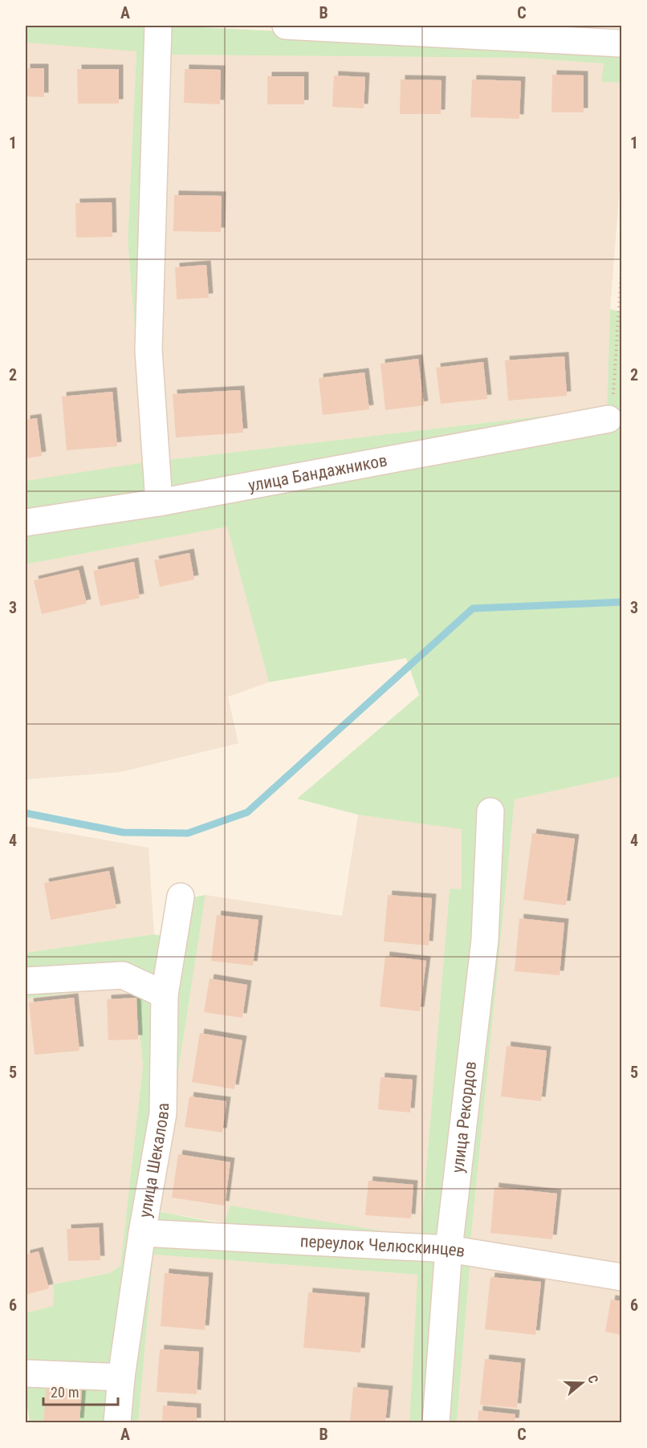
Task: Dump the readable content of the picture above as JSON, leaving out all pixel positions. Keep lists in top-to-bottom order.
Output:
{
  "streets": {
    "street": [
      "улица Бандажников",
      "улица Рекордов",
      "улица Шекалова",
      "переулок Челюскинцев"
    ]
  },
  "crossings": [
    ["улица Рекордов", "переулок Челюскинцев"],
    ["улица Шекалова", "переулок Челюскинцев"]
  ],
  "scale_bar": "20 m",
  "north": "right",
  "grid": {
    "columns": ["A", "B", "C"],
    "rows": [
      "1",
      "2",
      "3",
      "4",
      "5",
      "6"
    ]
  }
}
